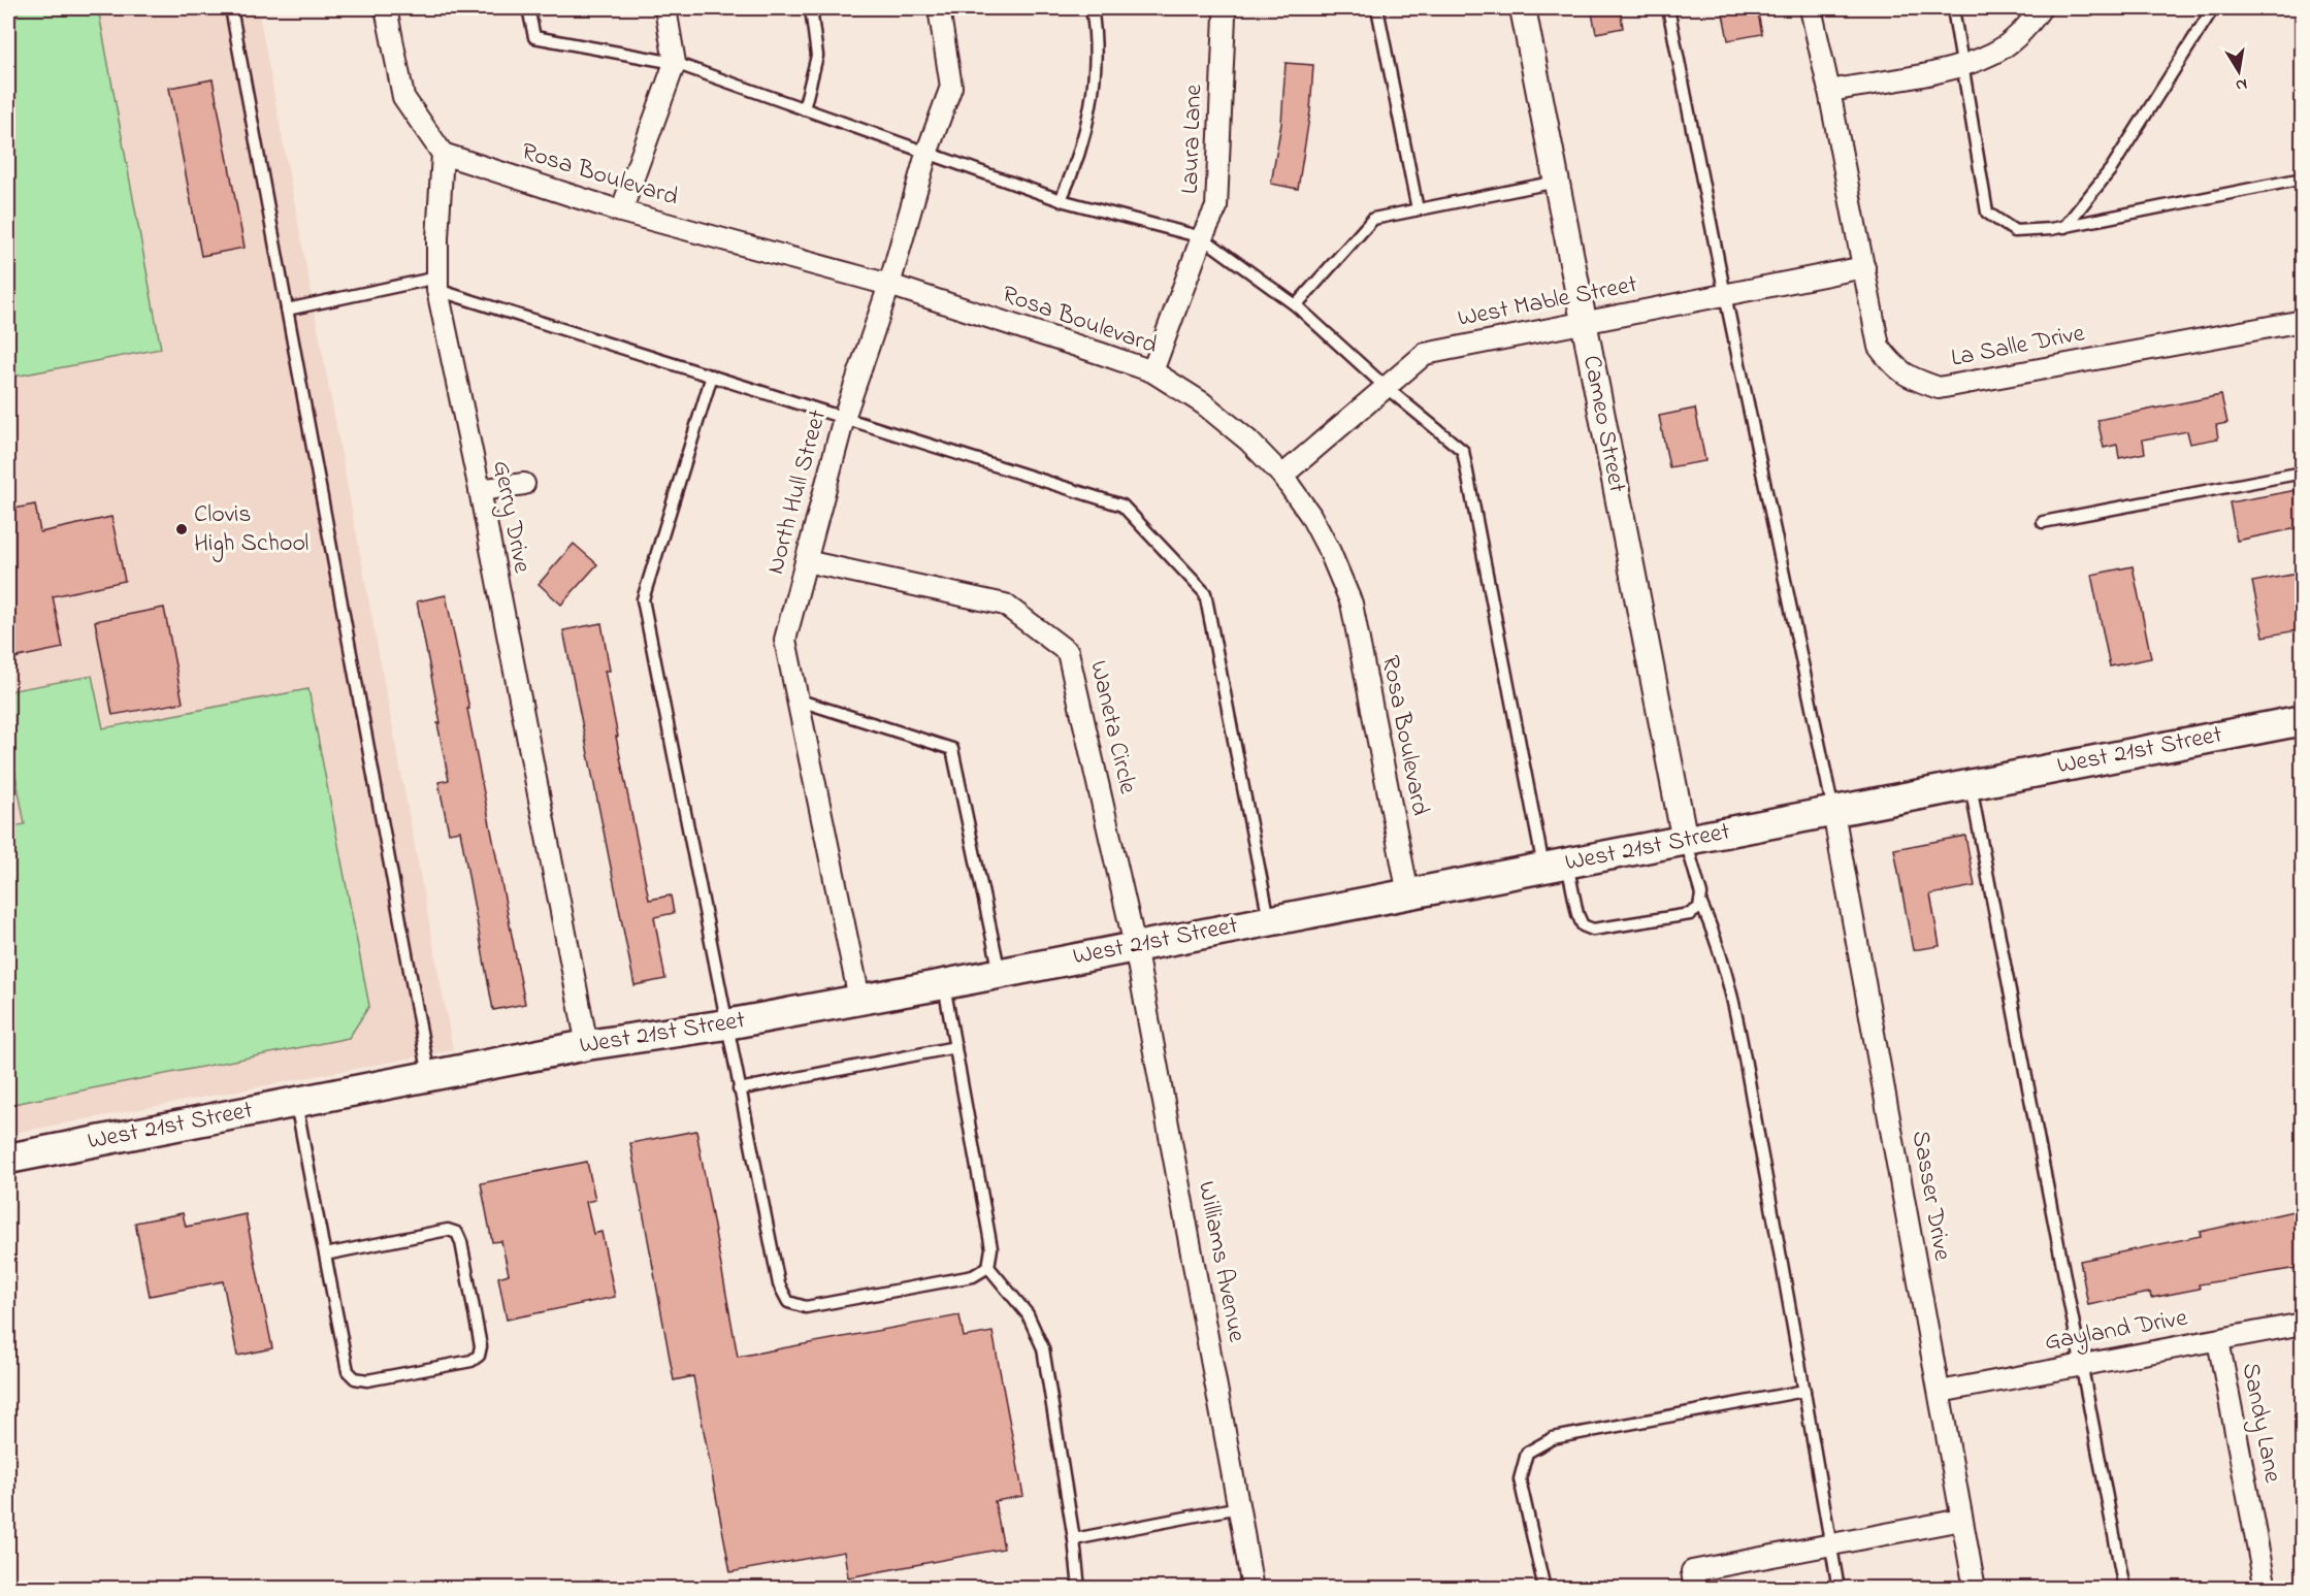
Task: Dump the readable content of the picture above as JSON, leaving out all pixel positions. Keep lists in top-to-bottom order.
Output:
{
  "streets": {
    "main road": ["West 21st Street"],
    "street": [
      "Laura Lane",
      "Rosa Boulevard",
      "West Mable Street",
      "La Salle Drive",
      "Cameo Street",
      "North Hull Street",
      "Gerry Drive",
      "Waneta Circle",
      "Sasser Drive",
      "Williams Avenue",
      "Gayland Drive",
      "Sandy Lane"
    ]
  },
  "crossings": [
    ["Laura Lane", "Rosa Boulevard"],
    ["Rosa Boulevard", "West Mable Street"],
    ["Rosa Boulevard", "North Hull Street"],
    ["Rosa Boulevard", "Gerry Drive"],
    ["Rosa Boulevard", "West 21st Street"],
    ["West Mable Street", "La Salle Drive"],
    ["West Mable Street", "Cameo Street"],
    ["Cameo Street", "West 21st Street"],
    ["North Hull Street", "Waneta Circle"],
    ["North Hull Street", "West 21st Street"],
    ["Gerry Drive", "West 21st Street"],
    ["Waneta Circle", "West 21st Street"],
    ["Waneta Circle", "Williams Avenue"],
    ["West 21st Street", "Sasser Drive"],
    ["West 21st Street", "Williams Avenue"],
    ["Sasser Drive", "Gayland Drive"],
    ["Gayland Drive", "Sandy Lane"]
  ],
  "places": ["Clovis High School"],
  "north": "bottom"
}
